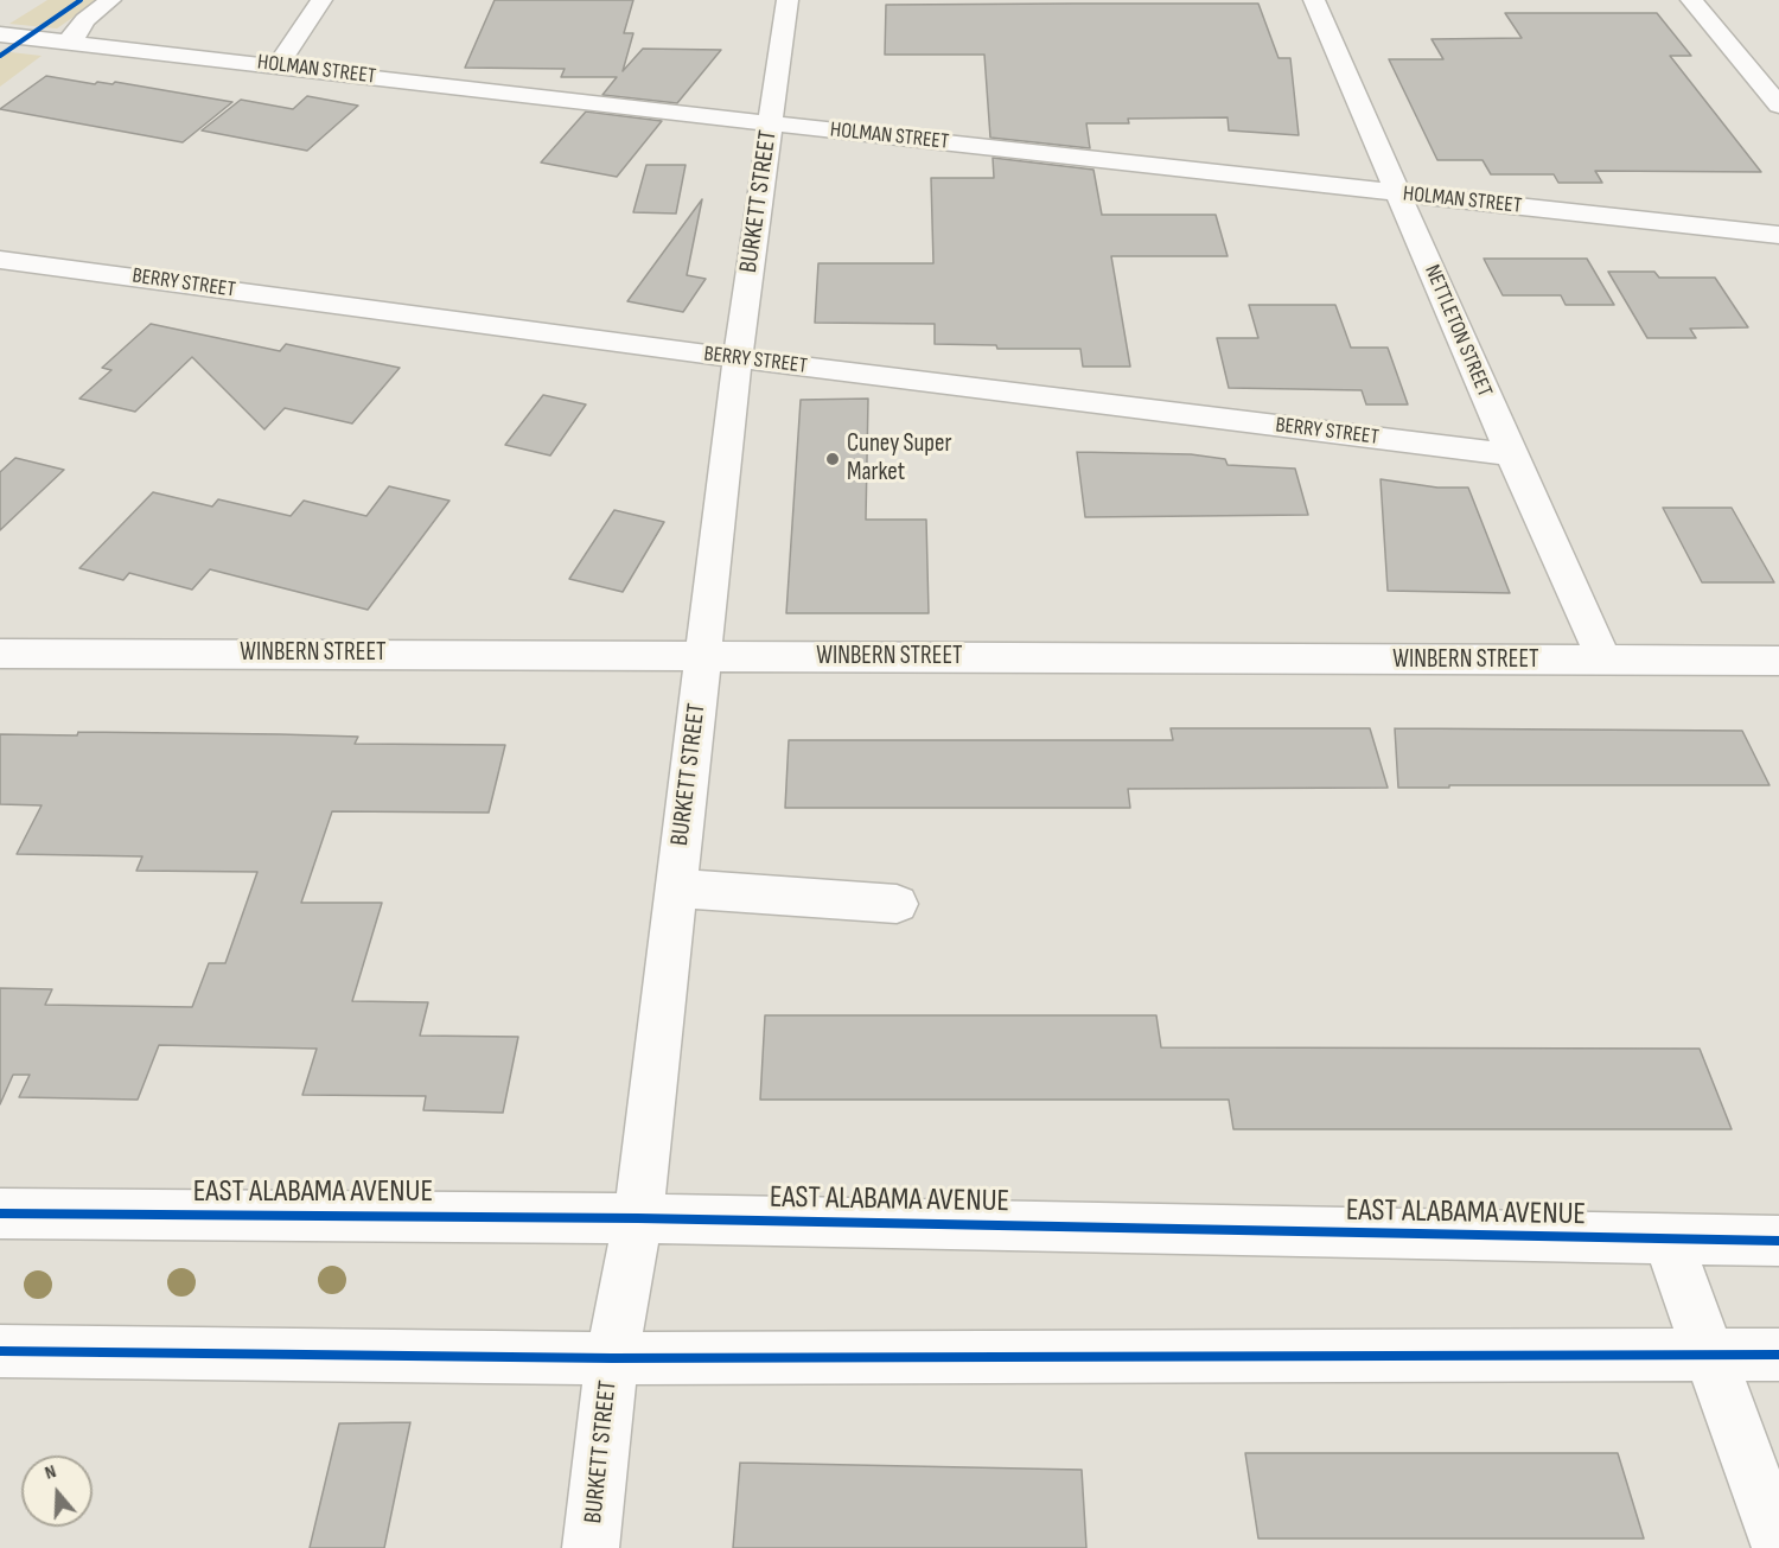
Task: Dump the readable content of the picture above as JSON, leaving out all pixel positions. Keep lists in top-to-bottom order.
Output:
{
  "streets": {
    "street": [
      "HOLMAN STREET",
      "BURKETT STREET",
      "BERRY STREET",
      "NETTLETON STREET",
      "WINBERN STREET",
      "EAST ALABAMA AVENUE"
    ]
  },
  "crossings": [
    ["HOLMAN STREET", "BURKETT STREET"],
    ["HOLMAN STREET", "NETTLETON STREET"],
    ["BURKETT STREET", "BERRY STREET"],
    ["BURKETT STREET", "WINBERN STREET"],
    ["BURKETT STREET", "EAST ALABAMA AVENUE"],
    ["BERRY STREET", "NETTLETON STREET"],
    ["NETTLETON STREET", "WINBERN STREET"]
  ],
  "places": ["Cuney Super Market"],
  "north": "top"
}
